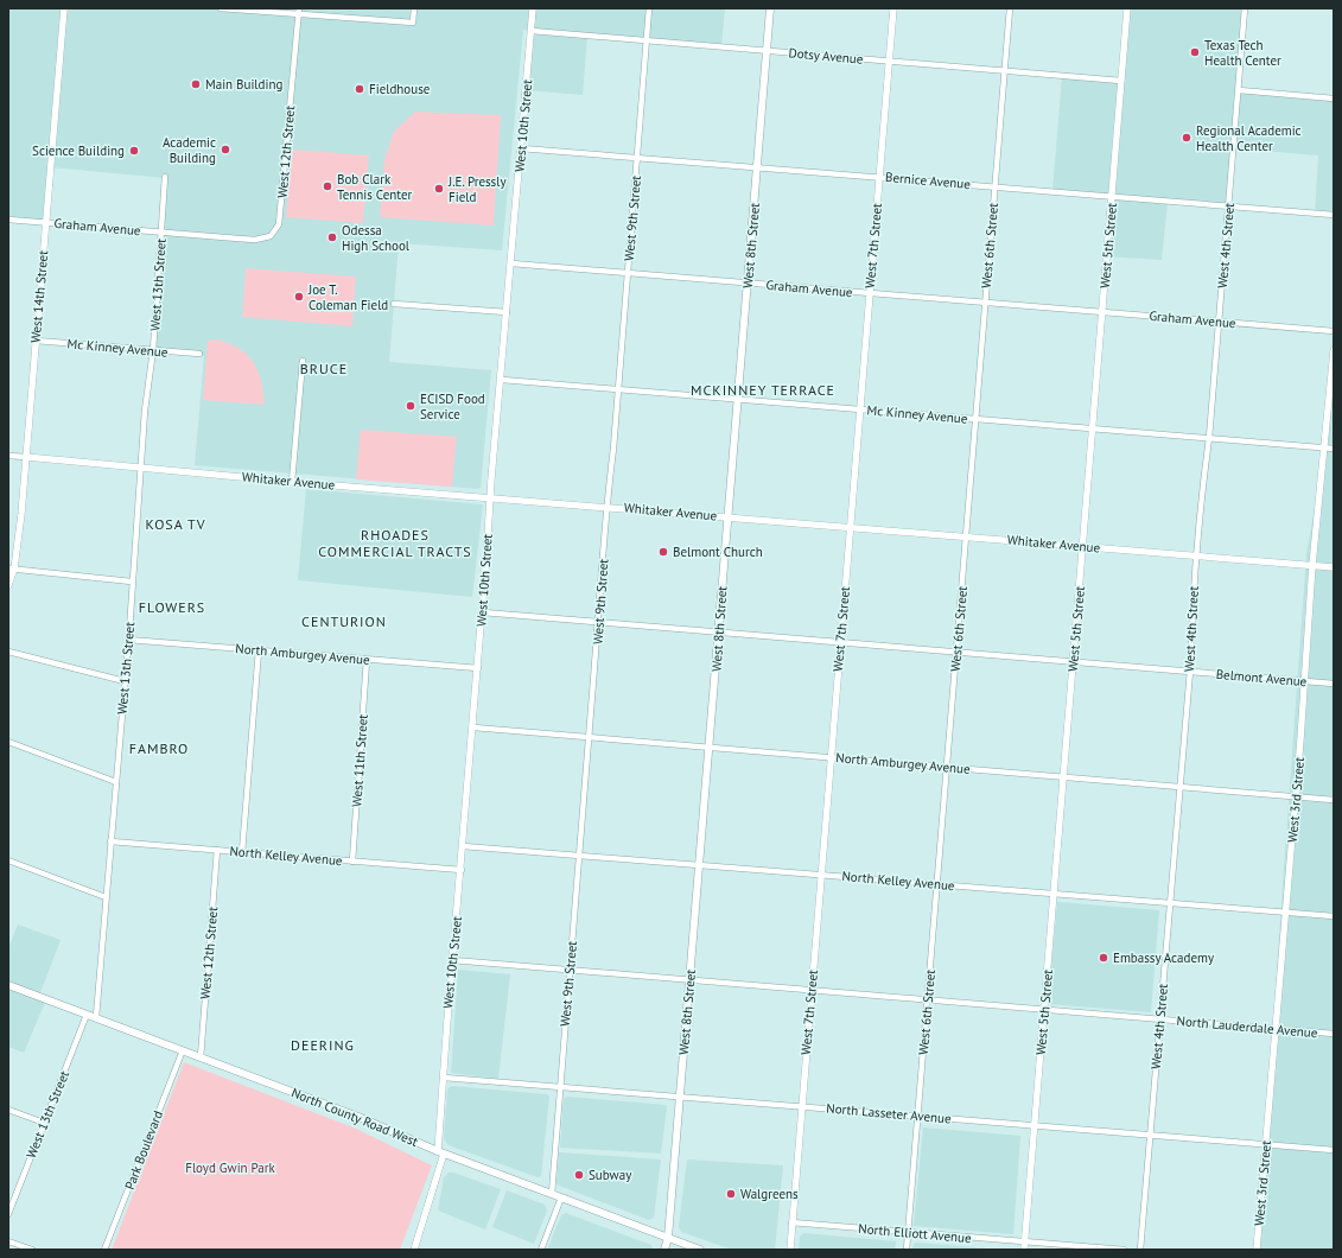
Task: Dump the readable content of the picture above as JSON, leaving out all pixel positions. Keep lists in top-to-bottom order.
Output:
{
  "streets": {
    "main road": ["West 8th Street", "North County Road West"],
    "street": [
      "Dotsy Avenue",
      "West 10th Street",
      "West 12th Street",
      "Bernice Avenue",
      "West 9th Street",
      "Graham Avenue",
      "West 7th Street",
      "West 6th Street",
      "West 5th Street",
      "West 4th Street",
      "West 13th Street",
      "West 14th Street",
      "Mc Kinney Avenue",
      "Whitaker Avenue",
      "North Amburgey Avenue",
      "Belmont Avenue",
      "West 11th Street",
      "West 3rd Street",
      "North Kelley Avenue",
      "North Lauderdale Avenue",
      "North Lasseter Avenue",
      "Park Boulevard",
      "North Elliott Avenue"
    ]
  },
  "crossings": [
    ["Dotsy Avenue", "West 10th Street"],
    ["Dotsy Avenue", "West 9th Street"],
    ["Dotsy Avenue", "West 8th Street"],
    ["Dotsy Avenue", "West 7th Street"],
    ["Dotsy Avenue", "West 6th Street"],
    ["Dotsy Avenue", "West 5th Street"],
    ["West 10th Street", "Bernice Avenue"],
    ["West 10th Street", "Graham Avenue"],
    ["West 10th Street", "Mc Kinney Avenue"],
    ["West 10th Street", "Whitaker Avenue"],
    ["West 10th Street", "North Amburgey Avenue"],
    ["West 10th Street", "Belmont Avenue"],
    ["West 10th Street", "North Kelley Avenue"],
    ["West 10th Street", "North Lauderdale Avenue"],
    ["West 10th Street", "North Lasseter Avenue"],
    ["West 10th Street", "North County Road West"],
    ["West 12th Street", "Graham Avenue"],
    ["West 12th Street", "North Kelley Avenue"],
    ["West 12th Street", "North County Road West"],
    ["Bernice Avenue", "West 9th Street"],
    ["Bernice Avenue", "West 8th Street"],
    ["Bernice Avenue", "West 7th Street"],
    ["Bernice Avenue", "West 6th Street"],
    ["Bernice Avenue", "West 5th Street"],
    ["Bernice Avenue", "West 4th Street"],
    ["West 9th Street", "Graham Avenue"],
    ["West 9th Street", "Mc Kinney Avenue"],
    ["West 9th Street", "Whitaker Avenue"],
    ["West 9th Street", "North Amburgey Avenue"],
    ["West 9th Street", "Belmont Avenue"],
    ["West 9th Street", "North Kelley Avenue"],
    ["West 9th Street", "North Lauderdale Avenue"],
    ["West 9th Street", "North Lasseter Avenue"],
    ["West 9th Street", "North County Road West"],
    ["Graham Avenue", "West 8th Street"],
    ["Graham Avenue", "West 7th Street"],
    ["Graham Avenue", "West 6th Street"],
    ["Graham Avenue", "West 5th Street"],
    ["Graham Avenue", "West 4th Street"],
    ["Graham Avenue", "West 13th Street"],
    ["Graham Avenue", "West 14th Street"],
    ["West 8th Street", "Mc Kinney Avenue"],
    ["West 8th Street", "Whitaker Avenue"],
    ["West 8th Street", "North Amburgey Avenue"],
    ["West 8th Street", "Belmont Avenue"],
    ["West 8th Street", "North Kelley Avenue"],
    ["West 8th Street", "North Lauderdale Avenue"],
    ["West 8th Street", "North Lasseter Avenue"],
    ["West 8th Street", "North County Road West"],
    ["West 7th Street", "Mc Kinney Avenue"],
    ["West 7th Street", "Whitaker Avenue"],
    ["West 7th Street", "North Amburgey Avenue"],
    ["West 7th Street", "Belmont Avenue"],
    ["West 7th Street", "North Kelley Avenue"],
    ["West 7th Street", "North Lauderdale Avenue"],
    ["West 7th Street", "North Lasseter Avenue"],
    ["West 7th Street", "North Elliott Avenue"],
    ["West 6th Street", "Mc Kinney Avenue"],
    ["West 6th Street", "Whitaker Avenue"],
    ["West 6th Street", "North Amburgey Avenue"],
    ["West 6th Street", "Belmont Avenue"],
    ["West 6th Street", "North Kelley Avenue"],
    ["West 6th Street", "North Lauderdale Avenue"],
    ["West 6th Street", "North Lasseter Avenue"],
    ["West 6th Street", "North Elliott Avenue"],
    ["West 5th Street", "Mc Kinney Avenue"],
    ["West 5th Street", "Whitaker Avenue"],
    ["West 5th Street", "North Amburgey Avenue"],
    ["West 5th Street", "Belmont Avenue"],
    ["West 5th Street", "North Kelley Avenue"],
    ["West 5th Street", "North Lauderdale Avenue"],
    ["West 5th Street", "North Lasseter Avenue"],
    ["West 5th Street", "North Elliott Avenue"],
    ["West 4th Street", "Mc Kinney Avenue"],
    ["West 4th Street", "Whitaker Avenue"],
    ["West 4th Street", "North Amburgey Avenue"],
    ["West 4th Street", "Belmont Avenue"],
    ["West 4th Street", "North Kelley Avenue"],
    ["West 4th Street", "North Lauderdale Avenue"],
    ["West 4th Street", "North Lasseter Avenue"],
    ["West 13th Street", "Mc Kinney Avenue"],
    ["West 13th Street", "Whitaker Avenue"],
    ["West 13th Street", "North Amburgey Avenue"],
    ["West 13th Street", "North Kelley Avenue"],
    ["West 13th Street", "North County Road West"],
    ["West 14th Street", "Mc Kinney Avenue"],
    ["West 14th Street", "Whitaker Avenue"],
    ["Mc Kinney Avenue", "West 3rd Street"],
    ["Whitaker Avenue", "West 3rd Street"],
    ["North Amburgey Avenue", "West 11th Street"],
    ["North Amburgey Avenue", "West 3rd Street"],
    ["Belmont Avenue", "West 3rd Street"],
    ["West 11th Street", "North Kelley Avenue"],
    ["West 3rd Street", "North Kelley Avenue"],
    ["West 3rd Street", "North Lauderdale Avenue"],
    ["West 3rd Street", "North Lasseter Avenue"],
    ["North County Road West", "Park Boulevard"]
  ],
  "districts": [
    "BRUCE",
    "MCKINNEY TERRACE",
    "KOSA TV",
    "RHOADES COMMERCIAL TRACTS",
    "FLOWERS",
    "CENTURION",
    "FAMBRO",
    "DEERING"
  ],
  "parks": ["Floyd Gwin Park"],
  "places": [
    "Texas Tech Health Center",
    "Main Building",
    "Fieldhouse",
    "Regional Academic Health Center",
    "Academic Building",
    "Science Building",
    "Bob Clark Tennis Center",
    "J.E. Pressly Field",
    "Odessa High School",
    "Joe T. Coleman Field",
    "ECISD Food Service",
    "Belmont Church",
    "Embassy Academy",
    "Subway",
    "Walgreens"
  ]
}
